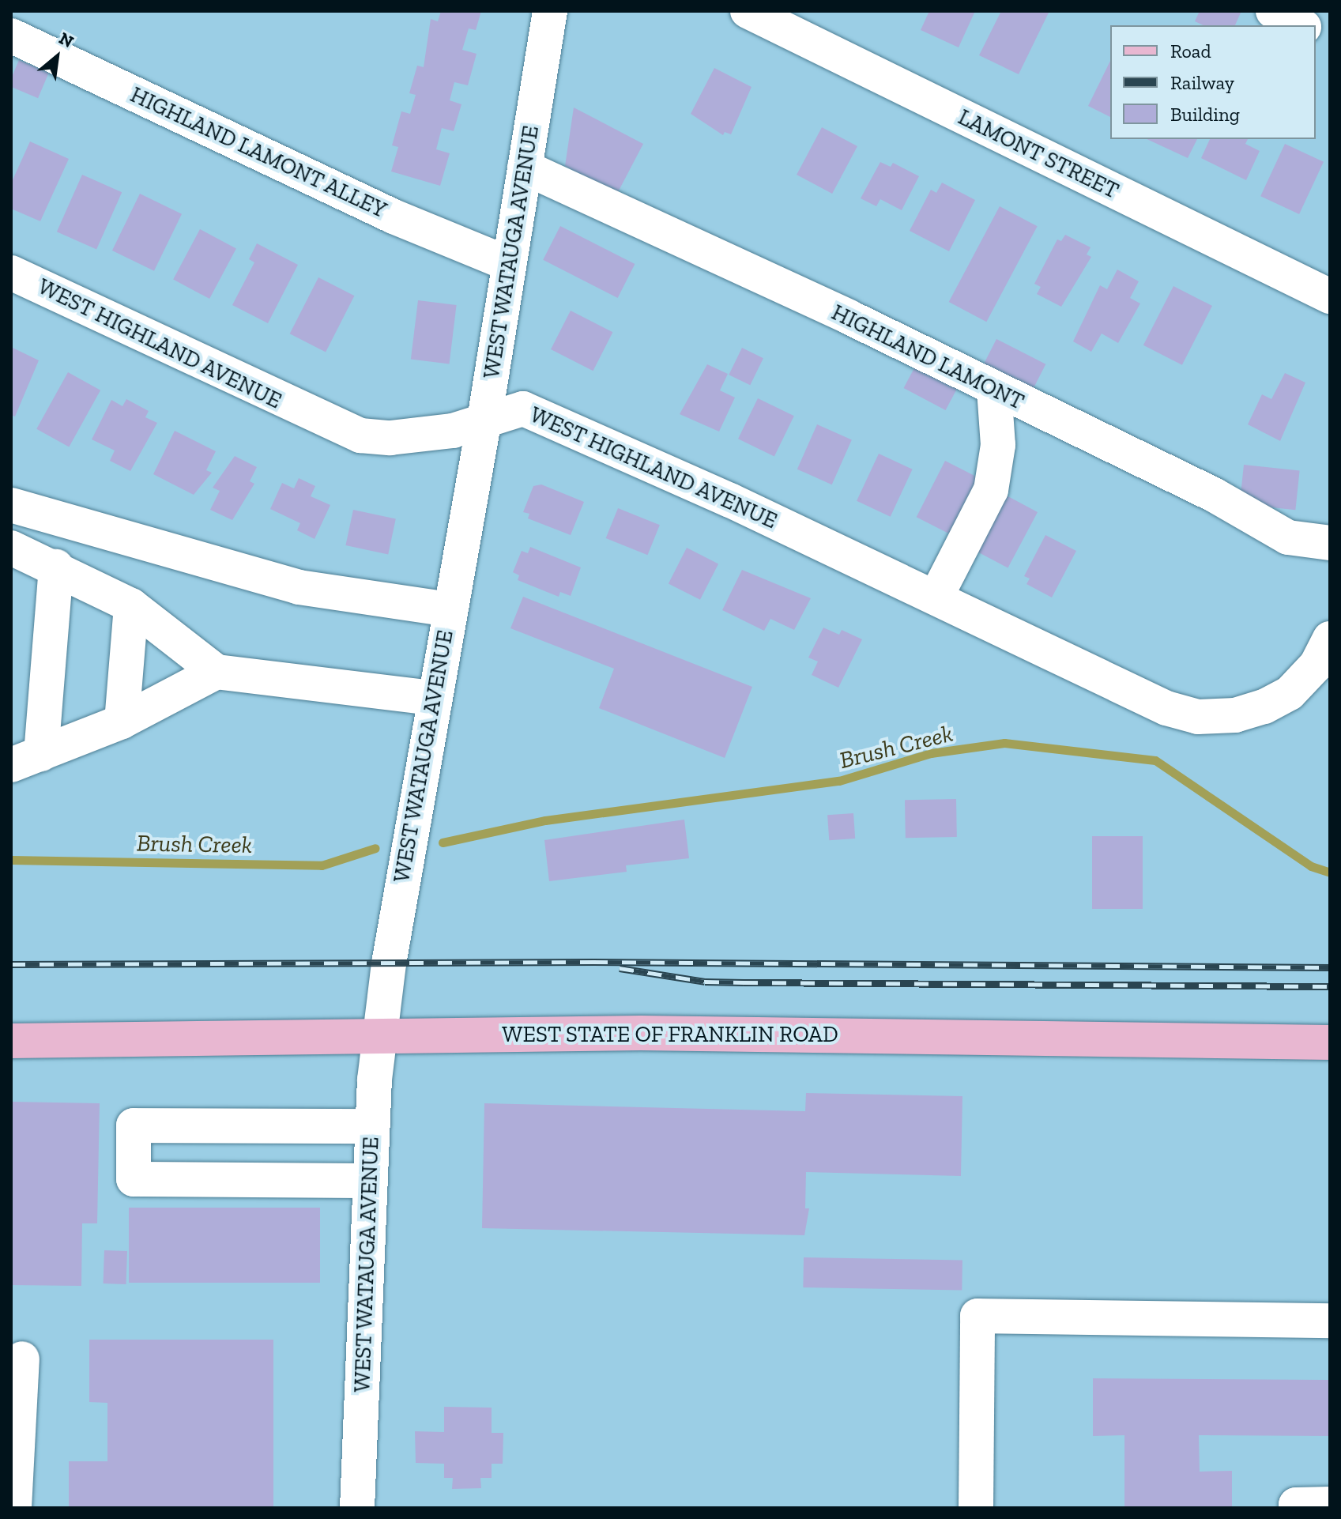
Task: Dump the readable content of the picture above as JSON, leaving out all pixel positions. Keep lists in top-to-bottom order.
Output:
{
  "streets": {
    "main road": ["WEST STATE OF FRANKLIN ROAD"],
    "street": [
      "HIGHLAND LAMONT ALLEY",
      "LAMONT STREET",
      "WEST WATAUGA AVENUE",
      "WEST HIGHLAND AVENUE",
      "HIGHLAND LAMONT"
    ]
  },
  "crossings": [
    ["HIGHLAND LAMONT ALLEY", "WEST WATAUGA AVENUE"],
    ["WEST WATAUGA AVENUE", "WEST HIGHLAND AVENUE"],
    ["WEST WATAUGA AVENUE", "HIGHLAND LAMONT"],
    ["WEST WATAUGA AVENUE", "WEST STATE OF FRANKLIN ROAD"]
  ],
  "water": ["Brush Creek"],
  "legend": ["Road", "Railway", "Building"],
  "north": "top right"
}
